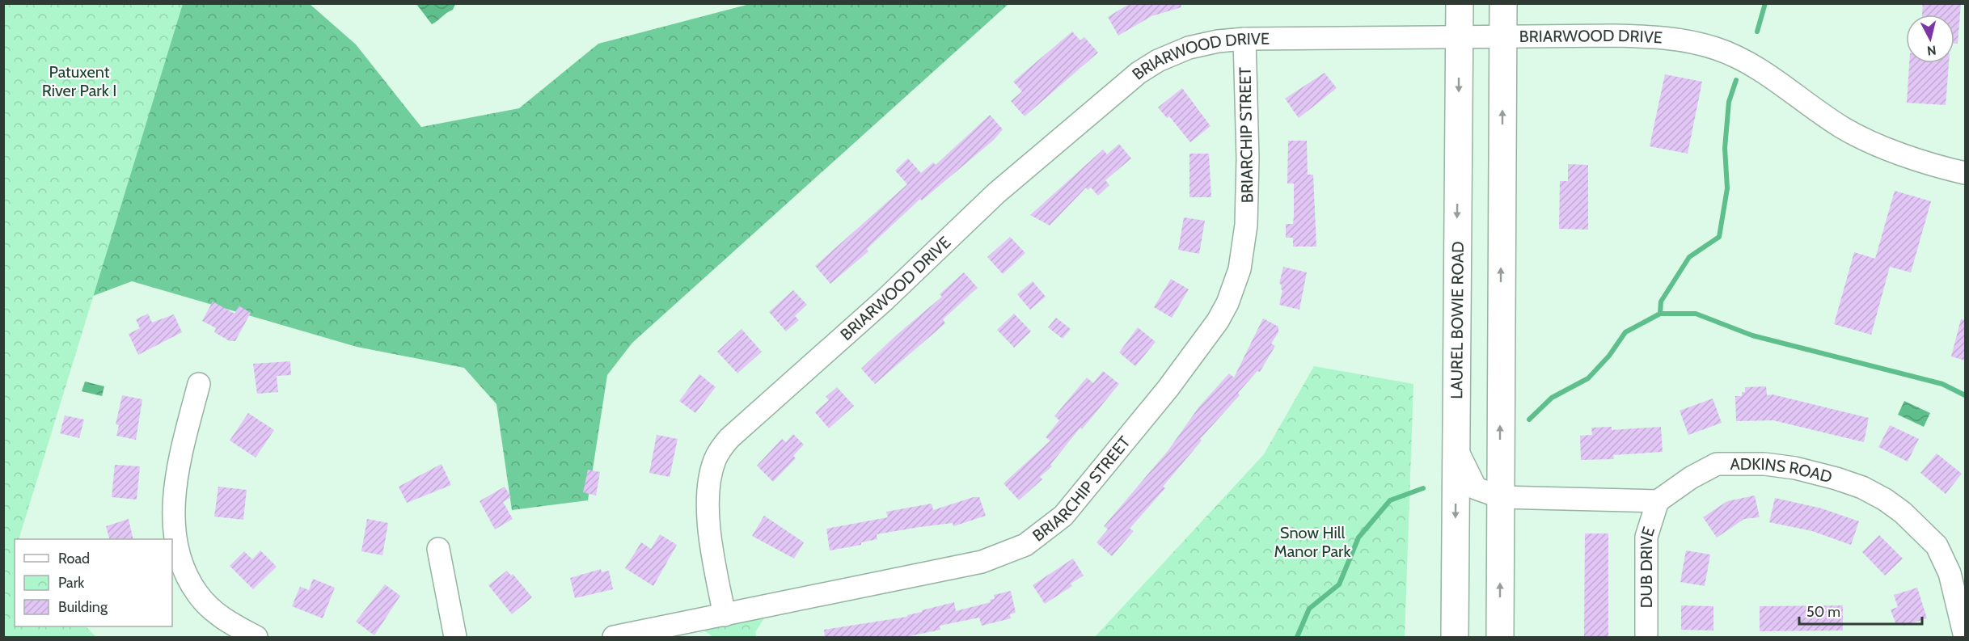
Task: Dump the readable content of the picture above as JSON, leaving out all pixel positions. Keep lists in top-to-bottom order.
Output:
{
  "streets": {
    "main road": ["LAUREL BOWIE ROAD"],
    "street": [
      "BRIARWOOD DRIVE",
      "BRIARCHIP STREET",
      "ADKINS ROAD",
      "DUB DRIVE"
    ]
  },
  "crossings": [
    ["BRIARWOOD DRIVE", "BRIARCHIP STREET"],
    ["BRIARWOOD DRIVE", "LAUREL BOWIE ROAD"],
    ["ADKINS ROAD", "DUB DRIVE"]
  ],
  "parks": ["Patuxent River Park I", "Snow Hill Manor Park"],
  "legend": ["Road", "Park", "Building"],
  "scale_bar": "50 m",
  "north": "bottom"
}
